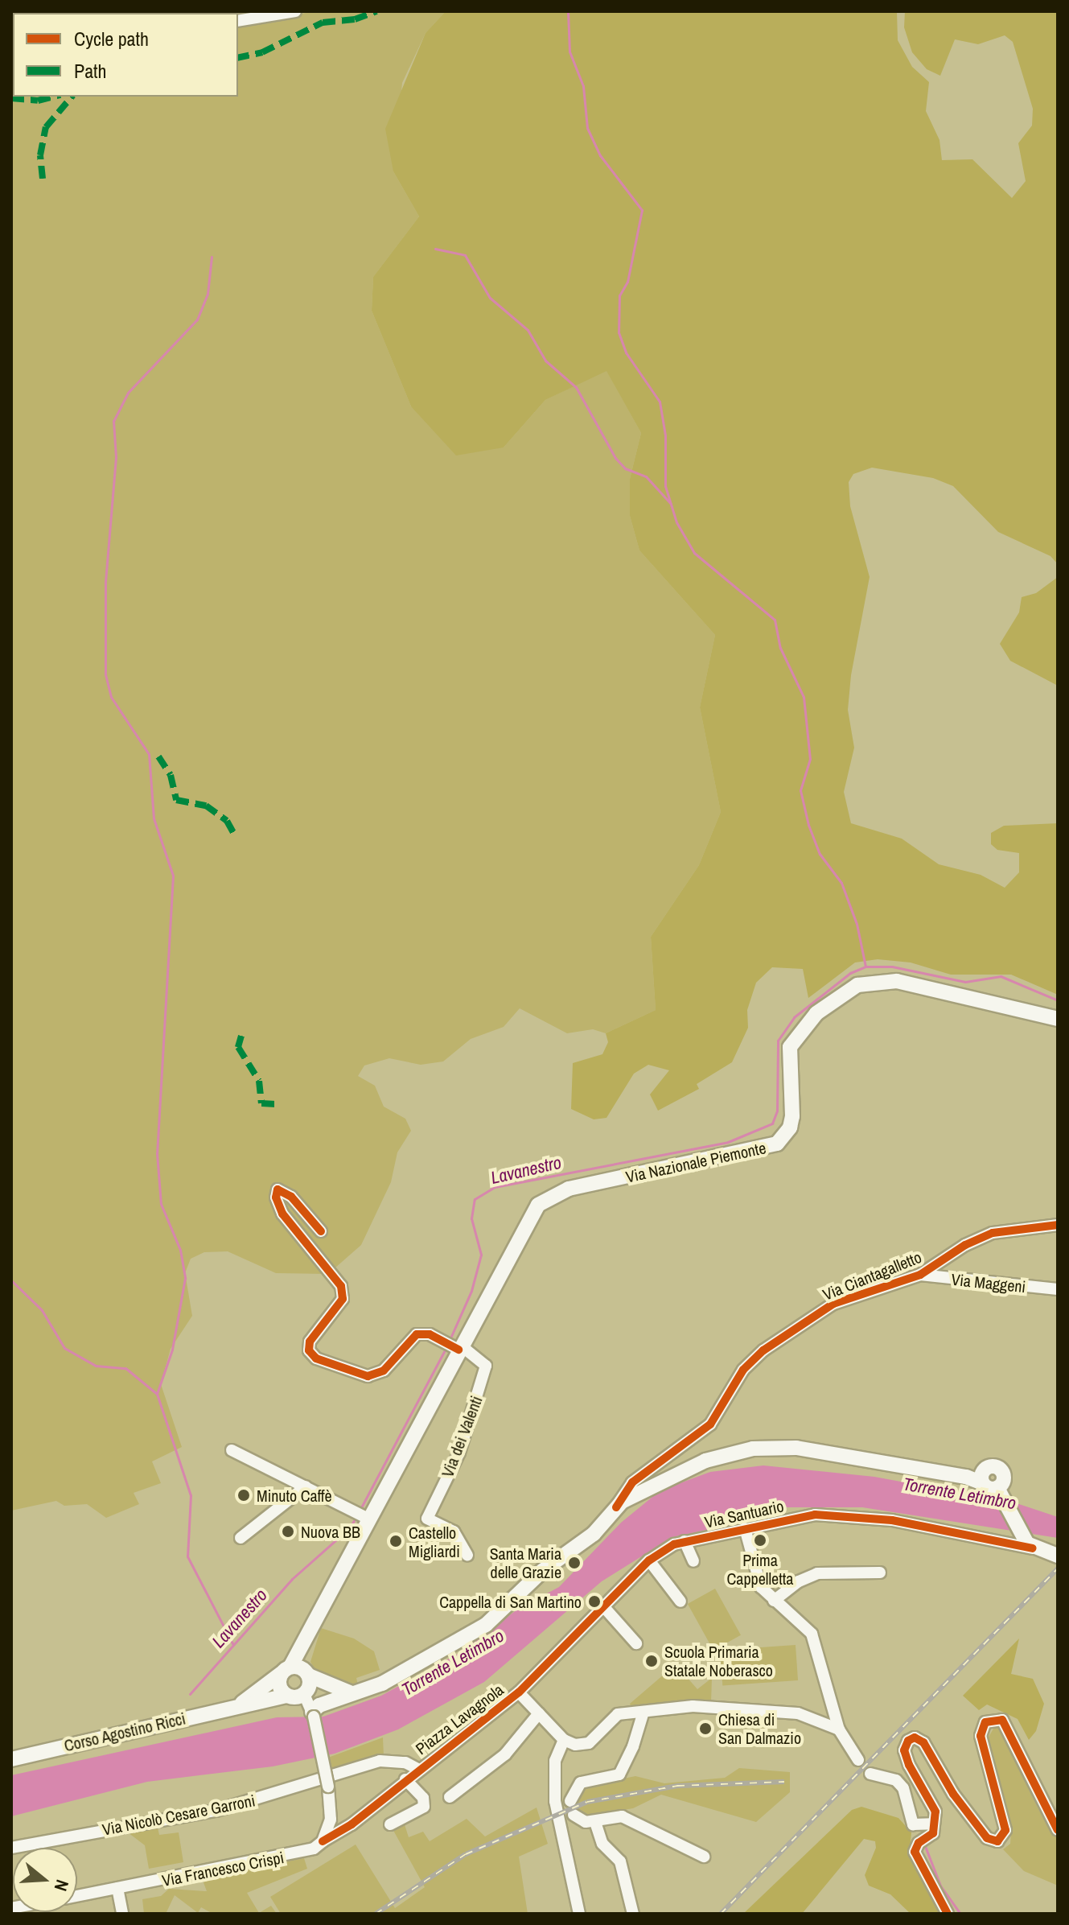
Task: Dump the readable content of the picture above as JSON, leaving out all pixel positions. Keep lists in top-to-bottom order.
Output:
{
  "streets": {
    "main road": [
      "Via Nazionale Piemonte",
      "Via Ciantagalletto",
      "Via Santuario",
      "Corso Agostino Ricci"
    ],
    "street": [
      "Via Maggeni",
      "Via dei Valenti",
      "Piazza Lavagnola",
      "Via Nicolò Cesare Garroni",
      "Via Francesco Crispi"
    ]
  },
  "crossings": [
    ["Via Nazionale Piemonte", "Via dei Valenti"],
    ["Via Nazionale Piemonte", "Corso Agostino Ricci"],
    ["Via Ciantagalletto", "Via Maggeni"],
    ["Via Santuario", "Piazza Lavagnola"],
    ["Piazza Lavagnola", "Via Nicolò Cesare Garroni"],
    ["Piazza Lavagnola", "Via Francesco Crispi"]
  ],
  "water": ["Lavanestro", "Torrente Letimbro"],
  "places": [
    "Minuto Caffè",
    "Nuova BB",
    "Prima Cappelletta",
    "Castello Migliardi",
    "Santa Maria delle Grazie",
    "Cappella di San Martino",
    "Scuola Primaria Statale Noberasco",
    "Chiesa di San Dalmazio"
  ],
  "legend": ["Cycle path", "Path"],
  "north": "right"
}
